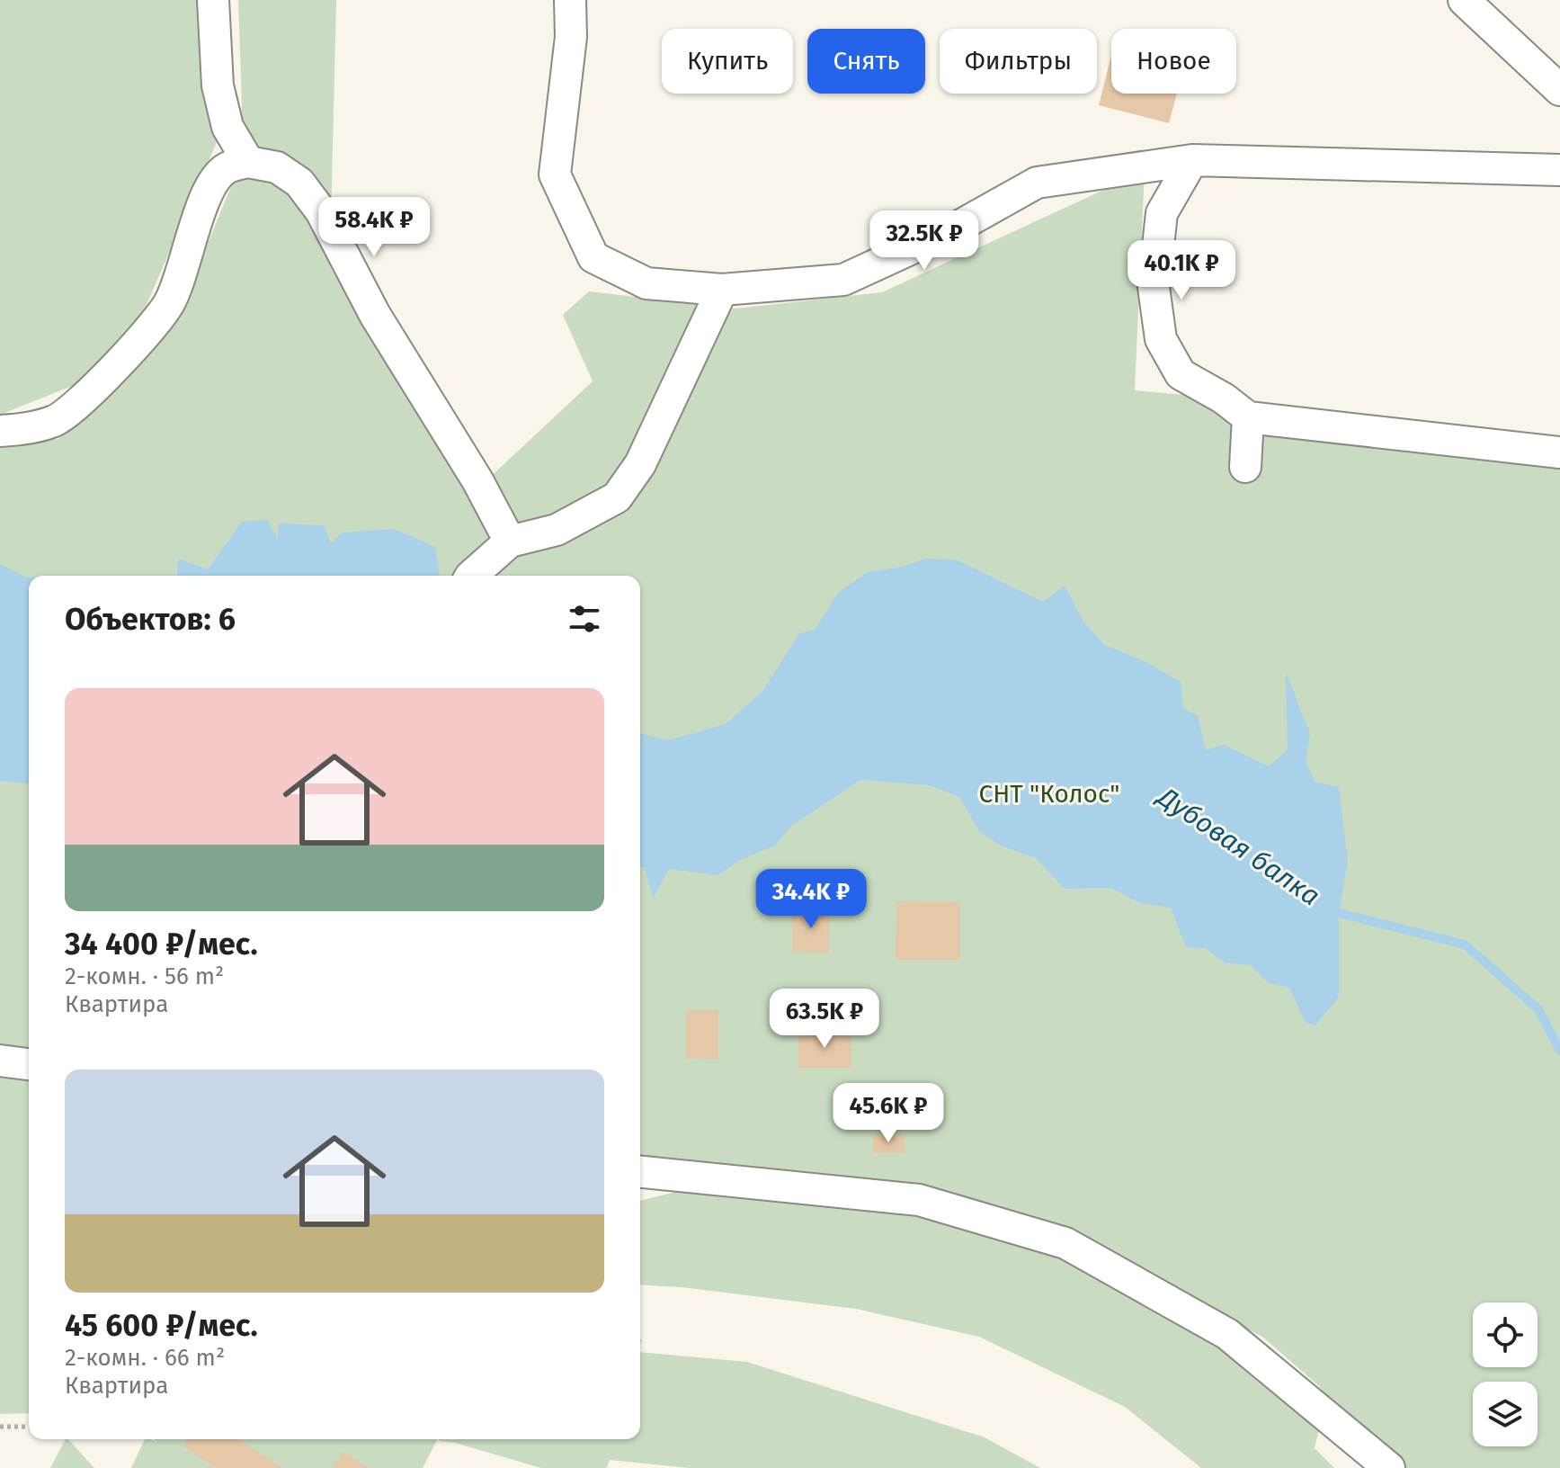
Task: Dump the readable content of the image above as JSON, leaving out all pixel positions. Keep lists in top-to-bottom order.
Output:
{
  "water": ["Дубовая балка"],
  "parks": ["СНТ \"Колос\""],
  "page": {
    "chip": [
      "Купить",
      "Снять",
      "Фильтры",
      "Новое"
    ],
    "price": [
      "58.4K ₽",
      "32.5K ₽",
      "40.1K ₽",
      "34.4K ₽",
      "63.5K ₽",
      "45.6K ₽"
    ],
    "heading": "Объектов: 6",
    "list": [
      {
        "name": "34 400 ₽/мес.",
        "note": "2-комн. · 56 m² · Квартира"
      },
      {
        "name": "45 600 ₽/мес.",
        "note": "2-комн. · 66 m² · Квартира"
      }
    ]
  }
}
